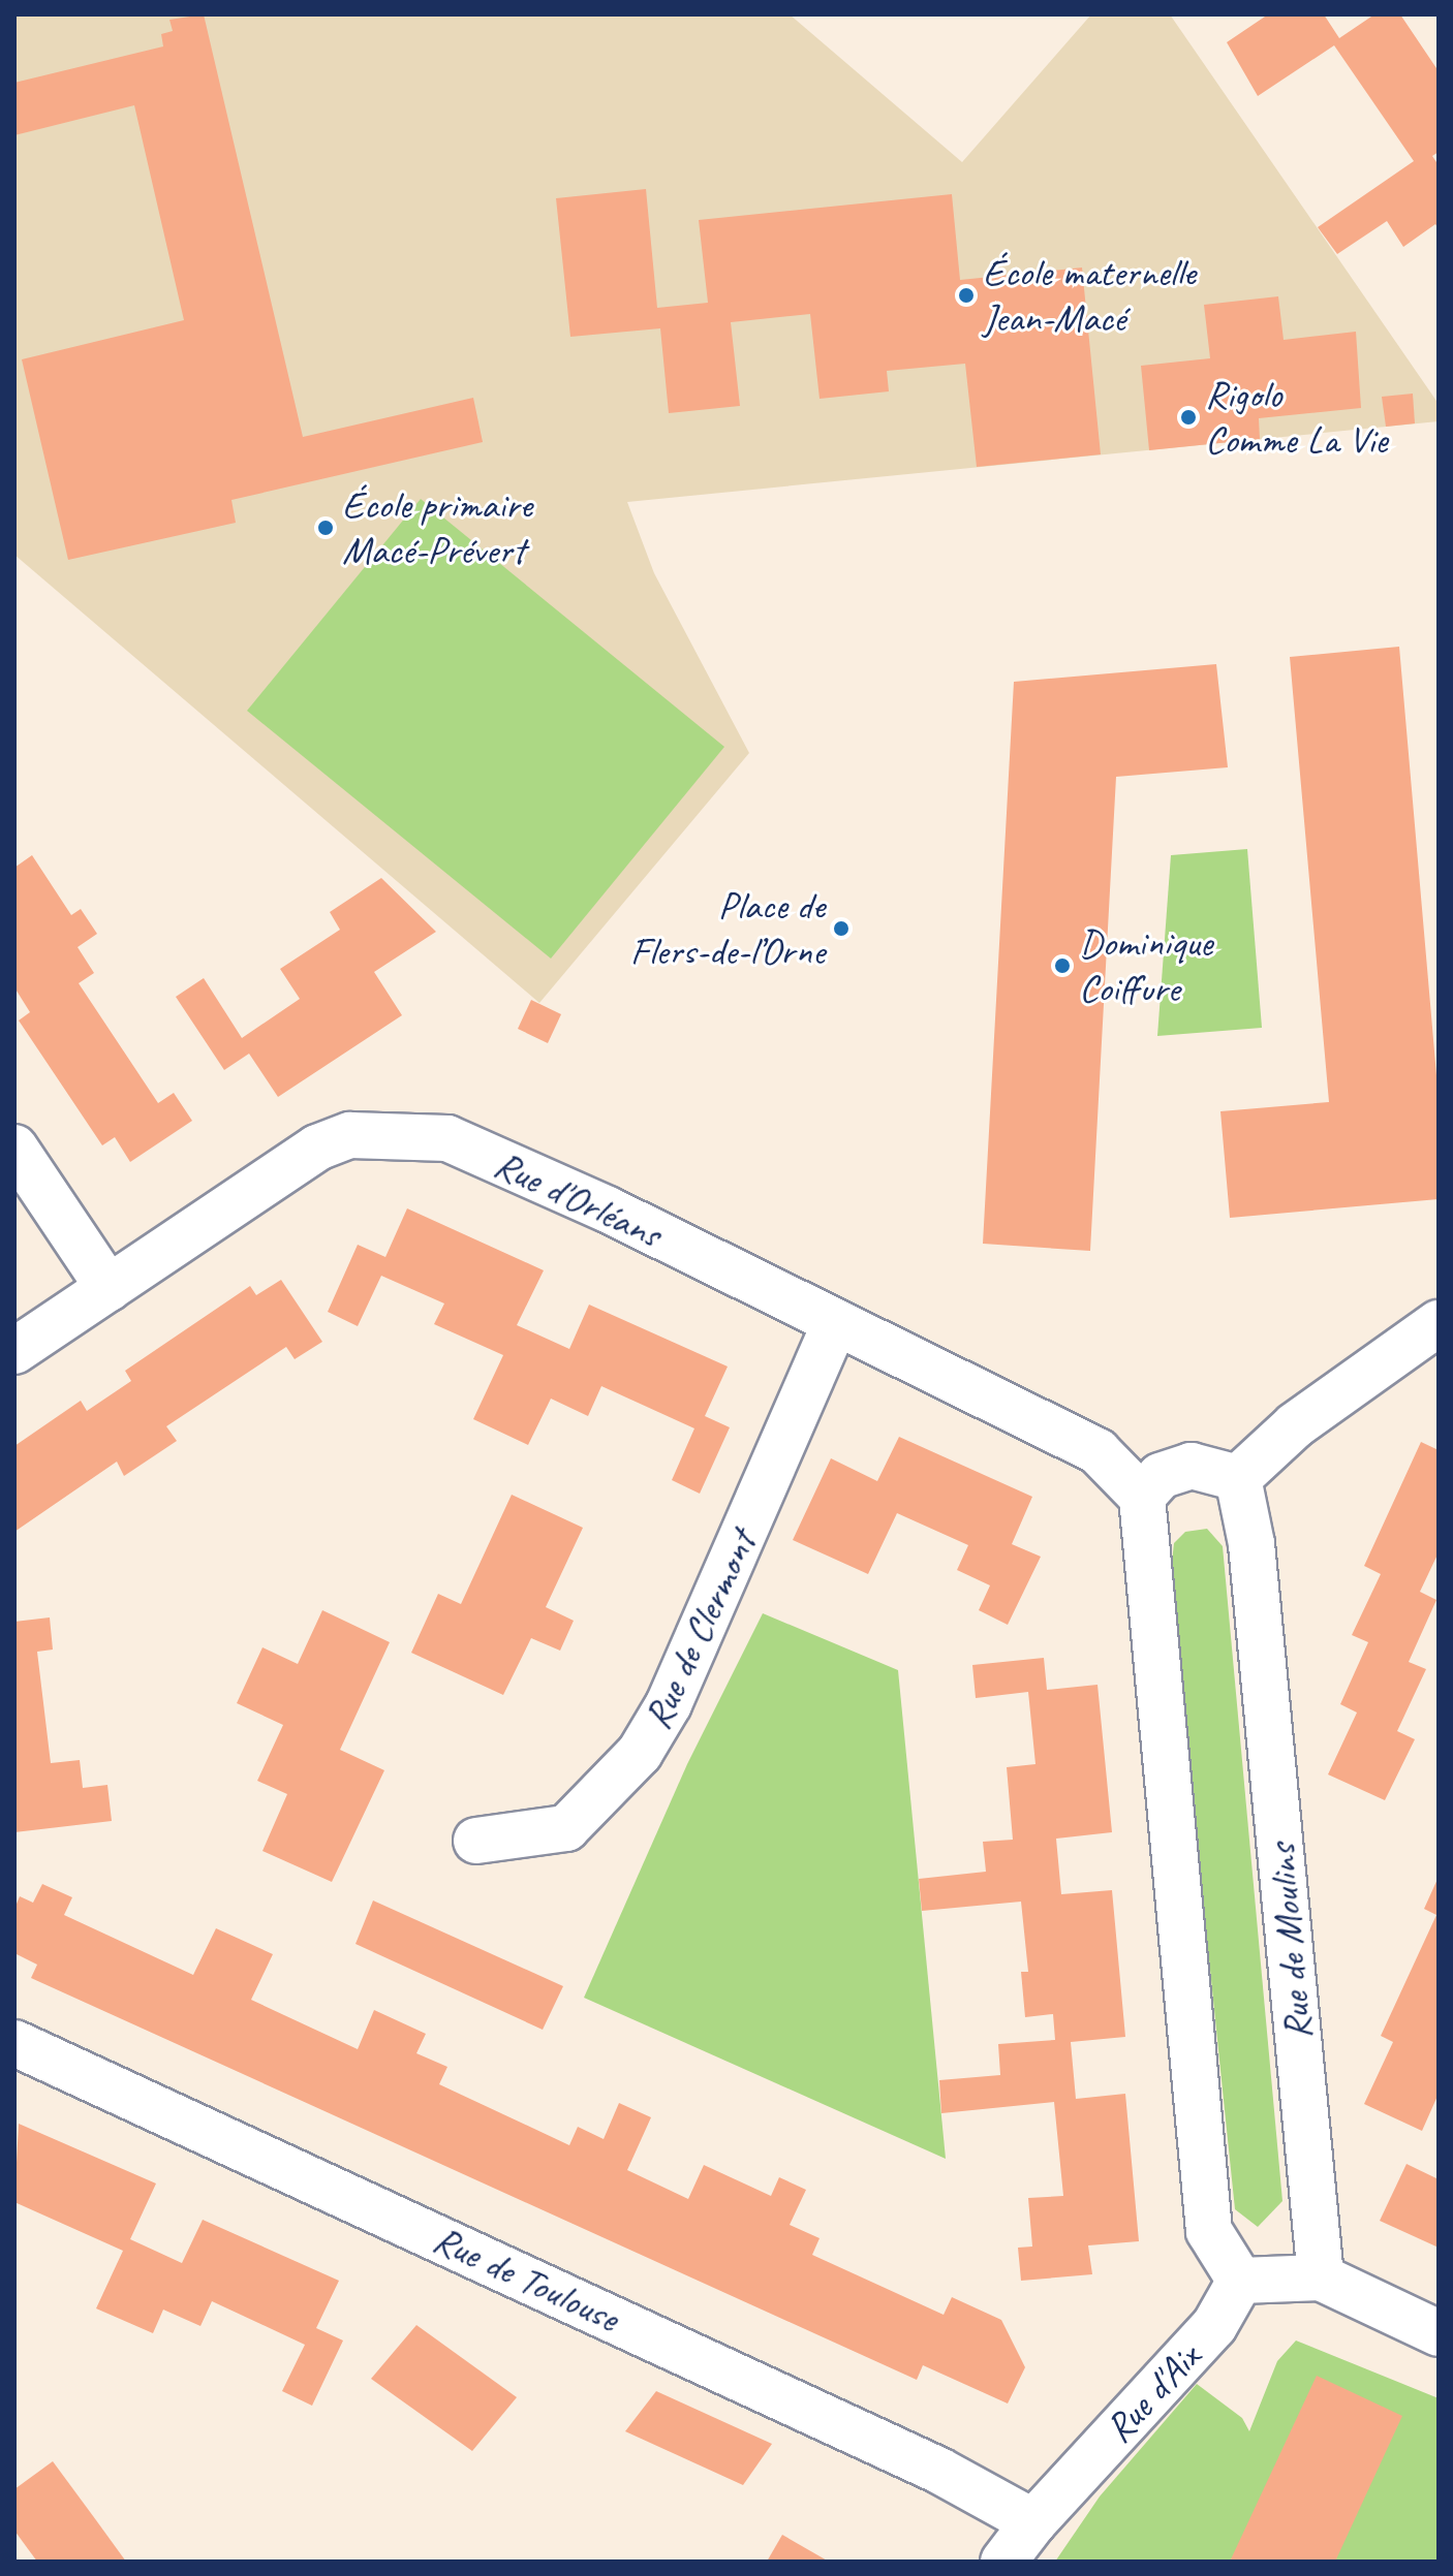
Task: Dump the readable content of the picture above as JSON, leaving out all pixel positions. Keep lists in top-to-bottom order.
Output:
{
  "streets": {
    "street": [
      "Rue d'Orléans",
      "Rue de Clermont",
      "Rue de Moulins",
      "Rue de Toulouse",
      "Rue d'Aix"
    ]
  },
  "crossings": [
    ["Rue d'Orléans", "Rue de Clermont"],
    ["Rue de Toulouse", "Rue d'Aix"]
  ],
  "places": [
    "École maternelle Jean-Macé",
    "Rigolo Comme La Vie",
    "École primaire Macé-Prévert",
    "Place de Flers-de-l’Orne",
    "Dominique Coiffure"
  ]
}
